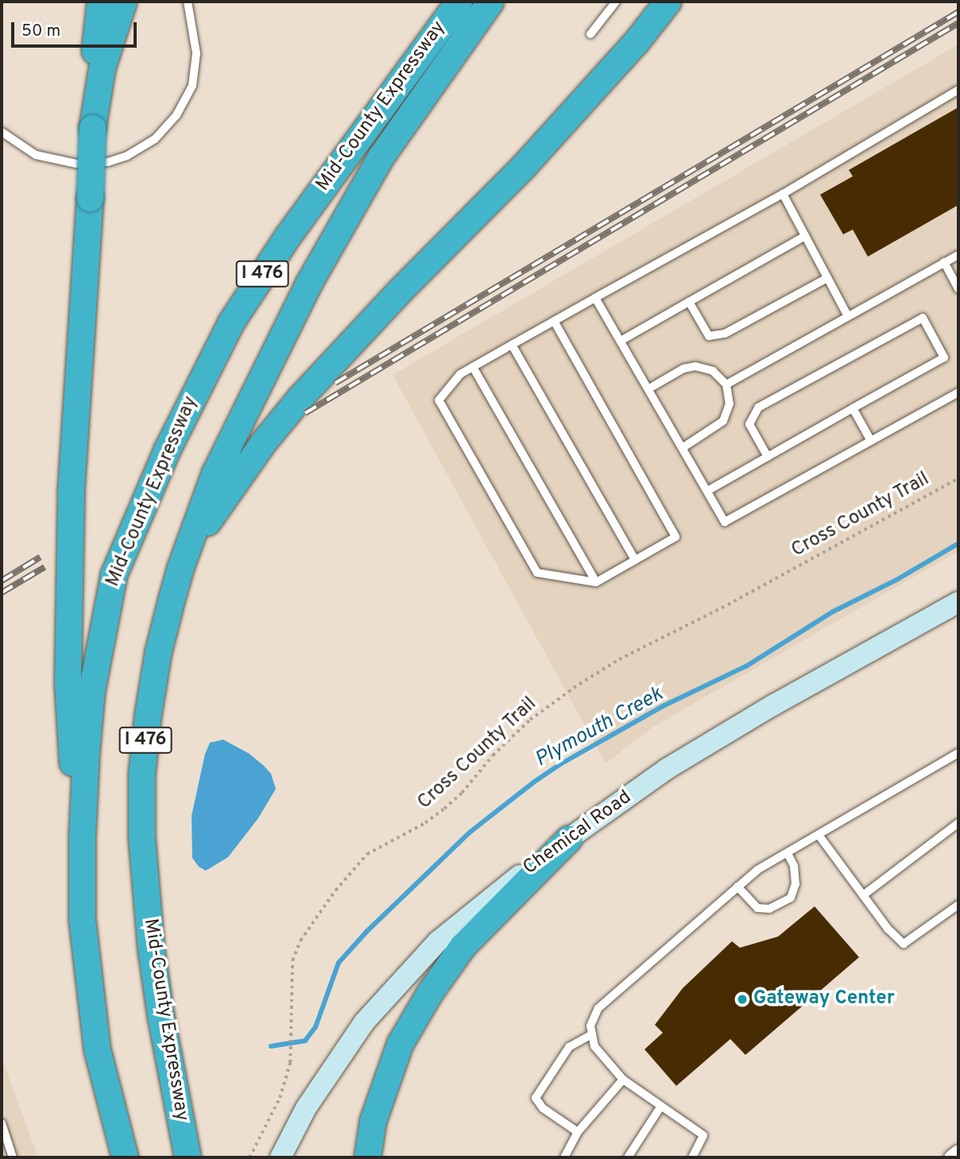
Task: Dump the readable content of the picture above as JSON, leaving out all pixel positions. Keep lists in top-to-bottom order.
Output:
{
  "streets": {
    "highway": ["Mid-County Expressway", "I 476"],
    "main road": ["Chemical Road"],
    "path": ["Cross County Trail"]
  },
  "water": ["Plymouth Creek"],
  "places": ["Gateway Center"],
  "scale_bar": "50 m"
}
